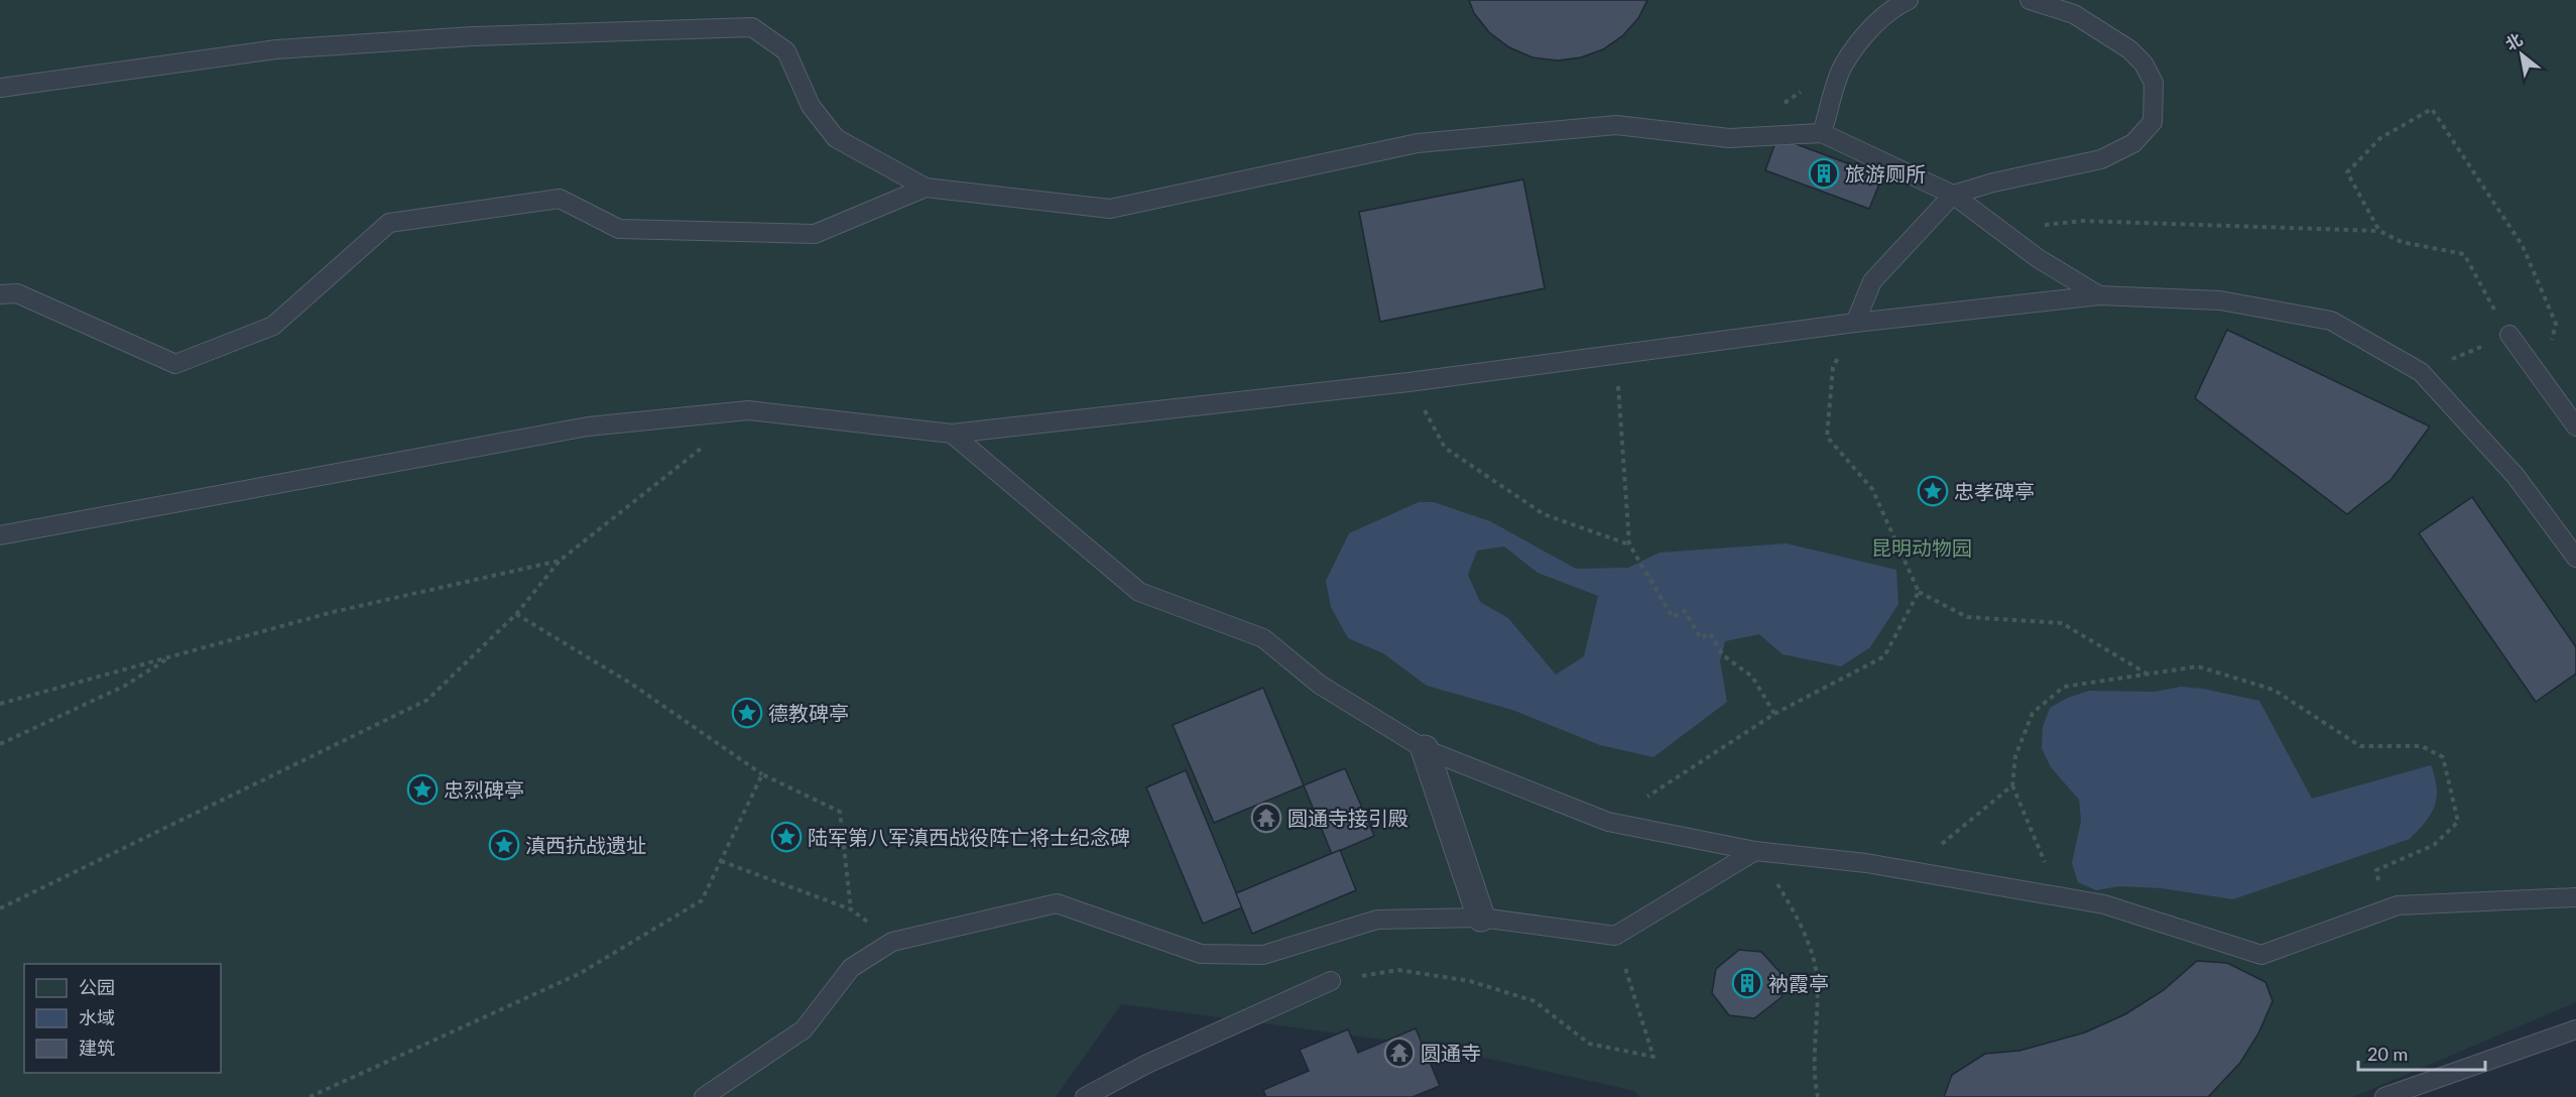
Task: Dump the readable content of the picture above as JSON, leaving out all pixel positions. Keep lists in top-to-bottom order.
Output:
{
  "parks": ["昆明动物园"],
  "places": {
    "building": ["旅游厕所", "衲霞亭"],
    "place": [
      "忠孝碑亭",
      "德教碑亭",
      "忠烈碑亭",
      "陆军第八军滇西战役阵亡将士纪念碑",
      "滇西抗战遗址"
    ],
    "temple": ["圆通寺接引殿", "圆通寺"]
  },
  "legend": ["公园", "水域", "建筑"],
  "scale_bar": "20 m",
  "north": "top left"
}
